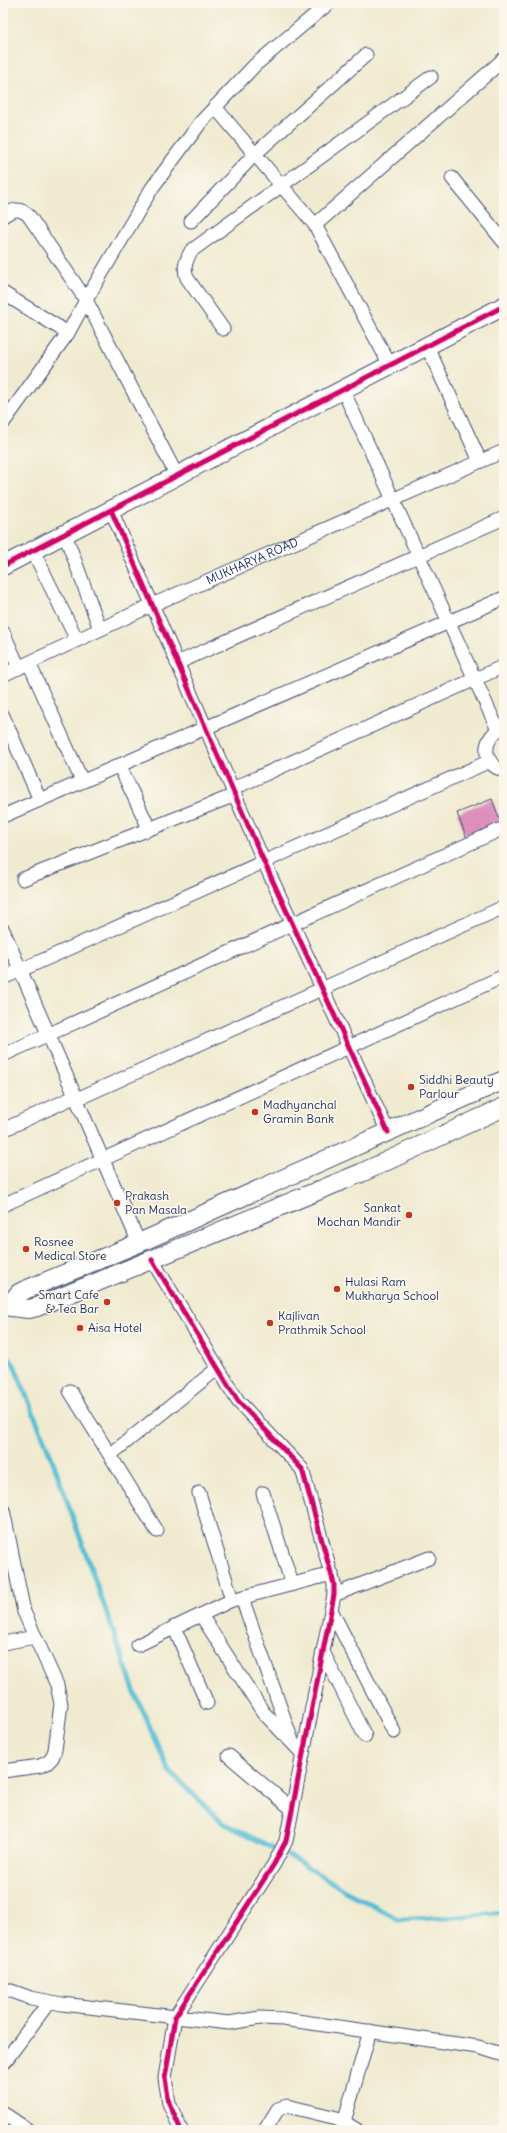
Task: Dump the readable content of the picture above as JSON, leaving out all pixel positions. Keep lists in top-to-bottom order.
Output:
{
  "streets": {
    "street": ["MUKHARYA ROAD"]
  },
  "places": [
    "Siddhi Beauty Parlour",
    "Madhyanchal Gramin Bank",
    "Prakash Pan Masala",
    "Sankat Mochan Mandir",
    "Rosnee Medical Store",
    "Hulasi Ram Mukharya School",
    "Smart Cafe & Tea Bar",
    "Kajlivan Prathmik School",
    "Aisa Hotel"
  ]
}
